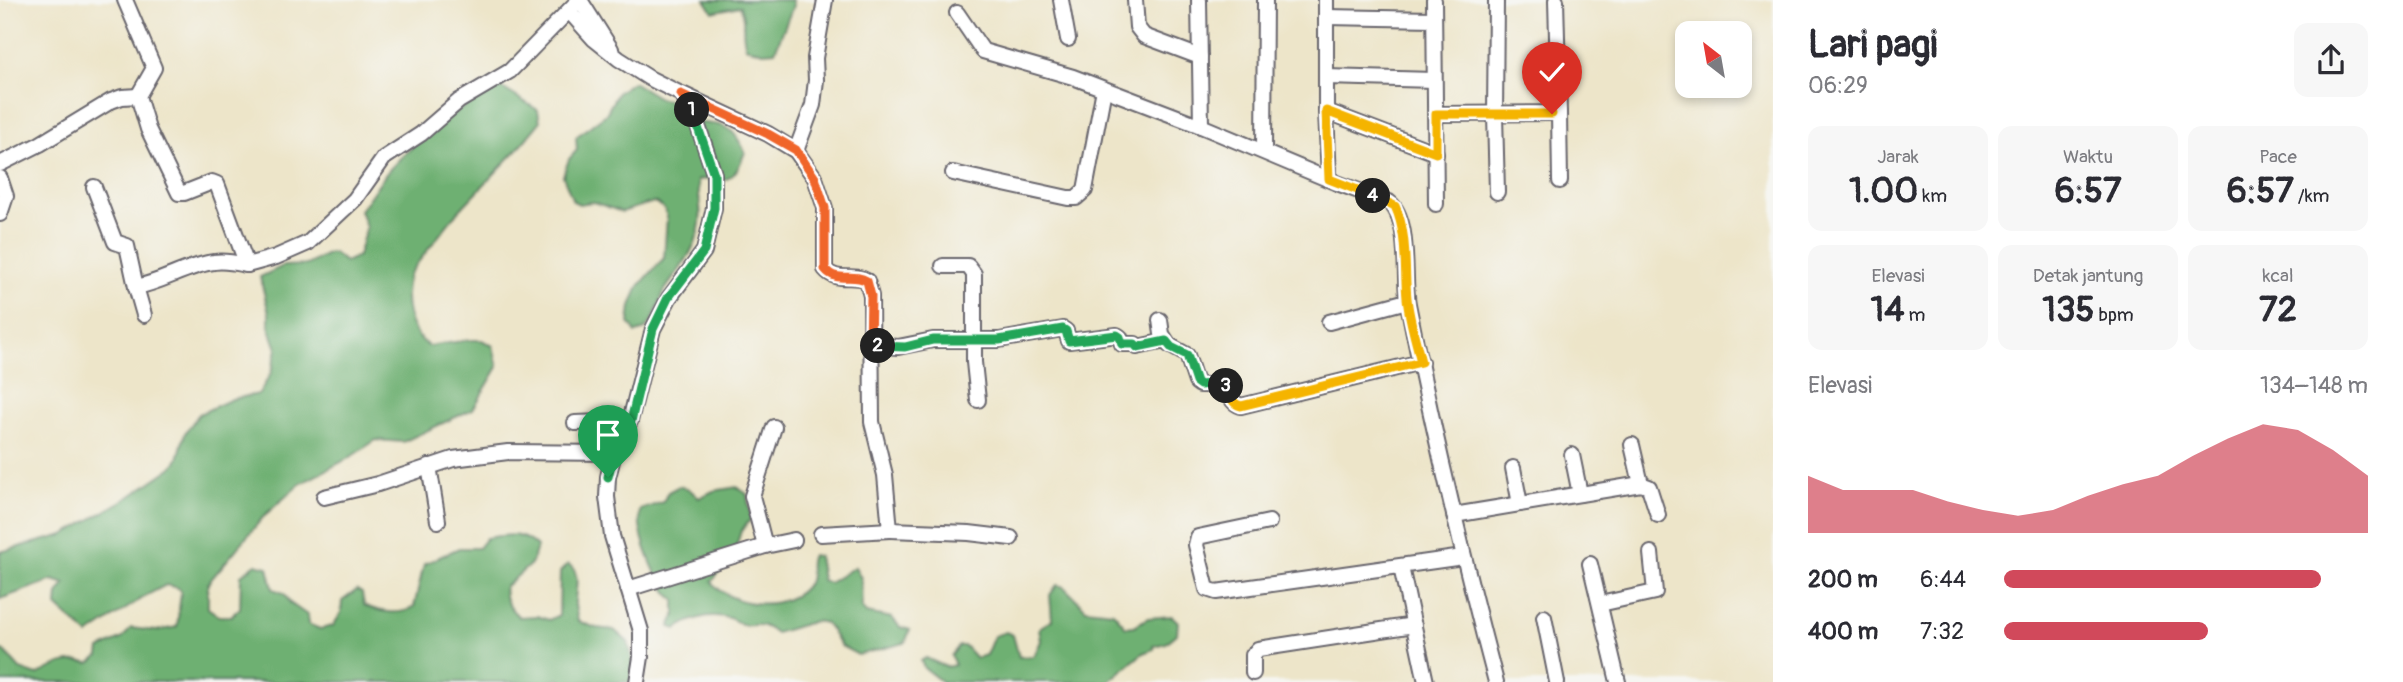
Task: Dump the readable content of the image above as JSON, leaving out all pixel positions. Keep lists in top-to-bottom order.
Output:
{
  "north": "top left",
  "page": {
    "heading": ["Lari pagi", "06:29"],
    "pins": [
      "1",
      "4",
      "2",
      "3"
    ],
    "stats": [
      ["Jarak", "1.00 km"],
      ["Waktu", "6:57"],
      ["Pace", "6:57 /km"],
      ["Elevasi", "14 m"],
      ["Detak jantung", "135 bpm"],
      ["kcal", "72"]
    ],
    "chart": ["Elevasi", "134–148 m"],
    "list": [
      {
        "name": "200 m",
        "note": "6:44"
      },
      {
        "name": "400 m",
        "note": "7:32"
      }
    ]
  }
}
